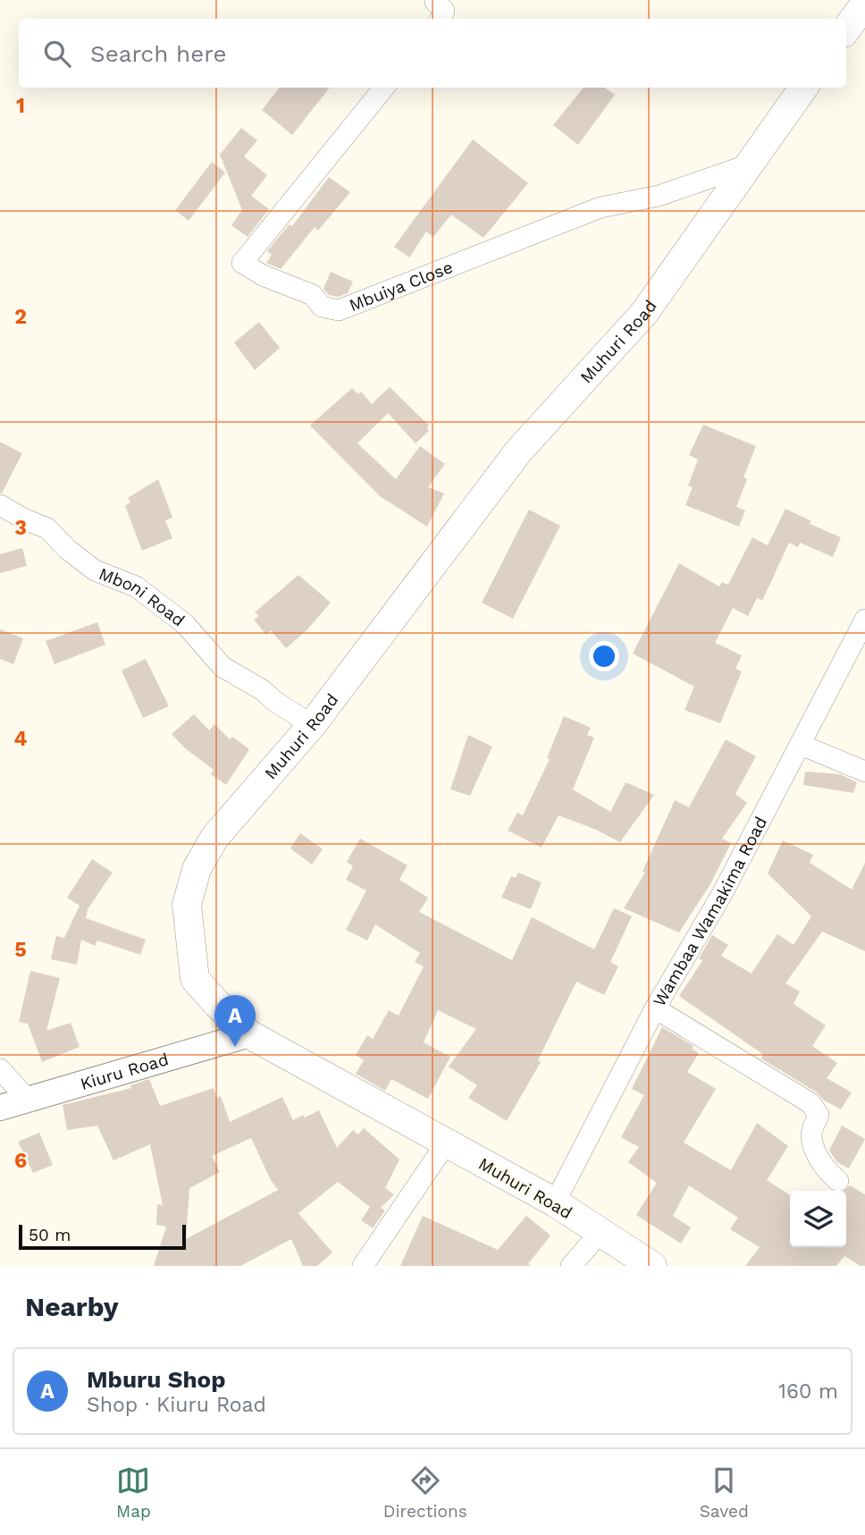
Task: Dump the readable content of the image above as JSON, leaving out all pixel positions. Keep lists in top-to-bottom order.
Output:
{
  "streets": {
    "main road": ["Muhuri Road"],
    "street": [
      "Mbuiya Close",
      "Mboni Road",
      "Wambaa Wamakima Road",
      "Kiuru Road"
    ]
  },
  "crossings": [
    ["Mbuiya Close", "Muhuri Road"],
    ["Muhuri Road", "Mboni Road"],
    ["Muhuri Road", "Wambaa Wamakima Road"],
    ["Muhuri Road", "Kiuru Road"]
  ],
  "scale_bar": "50 m",
  "page": {
    "search": "Search here",
    "pins": "A",
    "scale": "50 m",
    "heading": "Nearby",
    "list": [
      {
        "mark": "A",
        "name": "Mburu Shop",
        "note": "Shop · Kiuru Road",
        "value": "160 m"
      }
    ],
    "nav": ["Map", "Directions", "Saved"]
  },
  "grid": {
    "rows": [
      "1",
      "2",
      "3",
      "4",
      "5",
      "6"
    ]
  }
}
